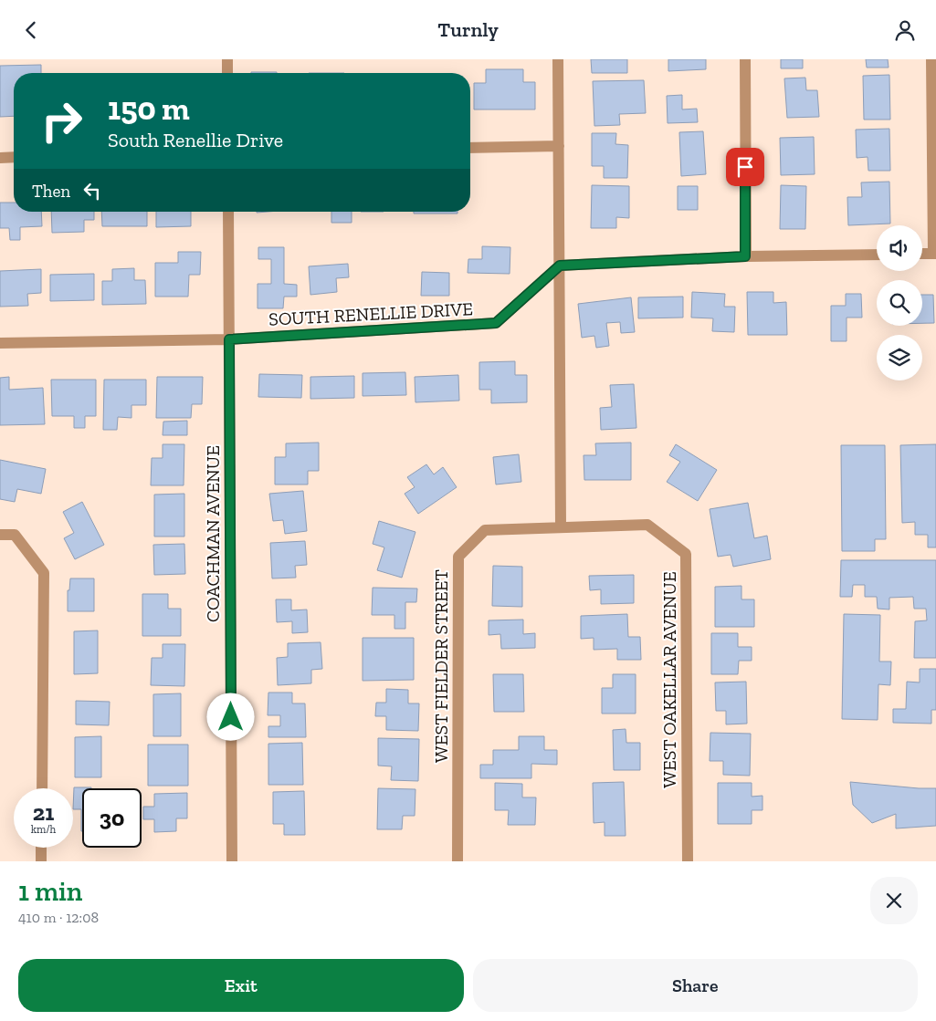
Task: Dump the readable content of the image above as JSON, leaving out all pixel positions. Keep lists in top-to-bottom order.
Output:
{
  "streets": {
    "street": [
      "SOUTH RENELLIE DRIVE",
      "COACHMAN AVENUE",
      "WEST FIELDER STREET",
      "WEST OAKELLAR AVENUE"
    ]
  },
  "crossings": [
    ["SOUTH RENELLIE DRIVE", "COACHMAN AVENUE"],
    ["WEST FIELDER STREET", "WEST OAKELLAR AVENUE"]
  ],
  "page": {
    "header": "Turnly",
    "turn": ["150 m", "South Renellie Drive"],
    "then": "Then",
    "speed": "21 km/h",
    "limit": "30",
    "heading": ["1 min", "410 m · 12:08"],
    "buttons": ["Exit", "Share"]
  }
}
